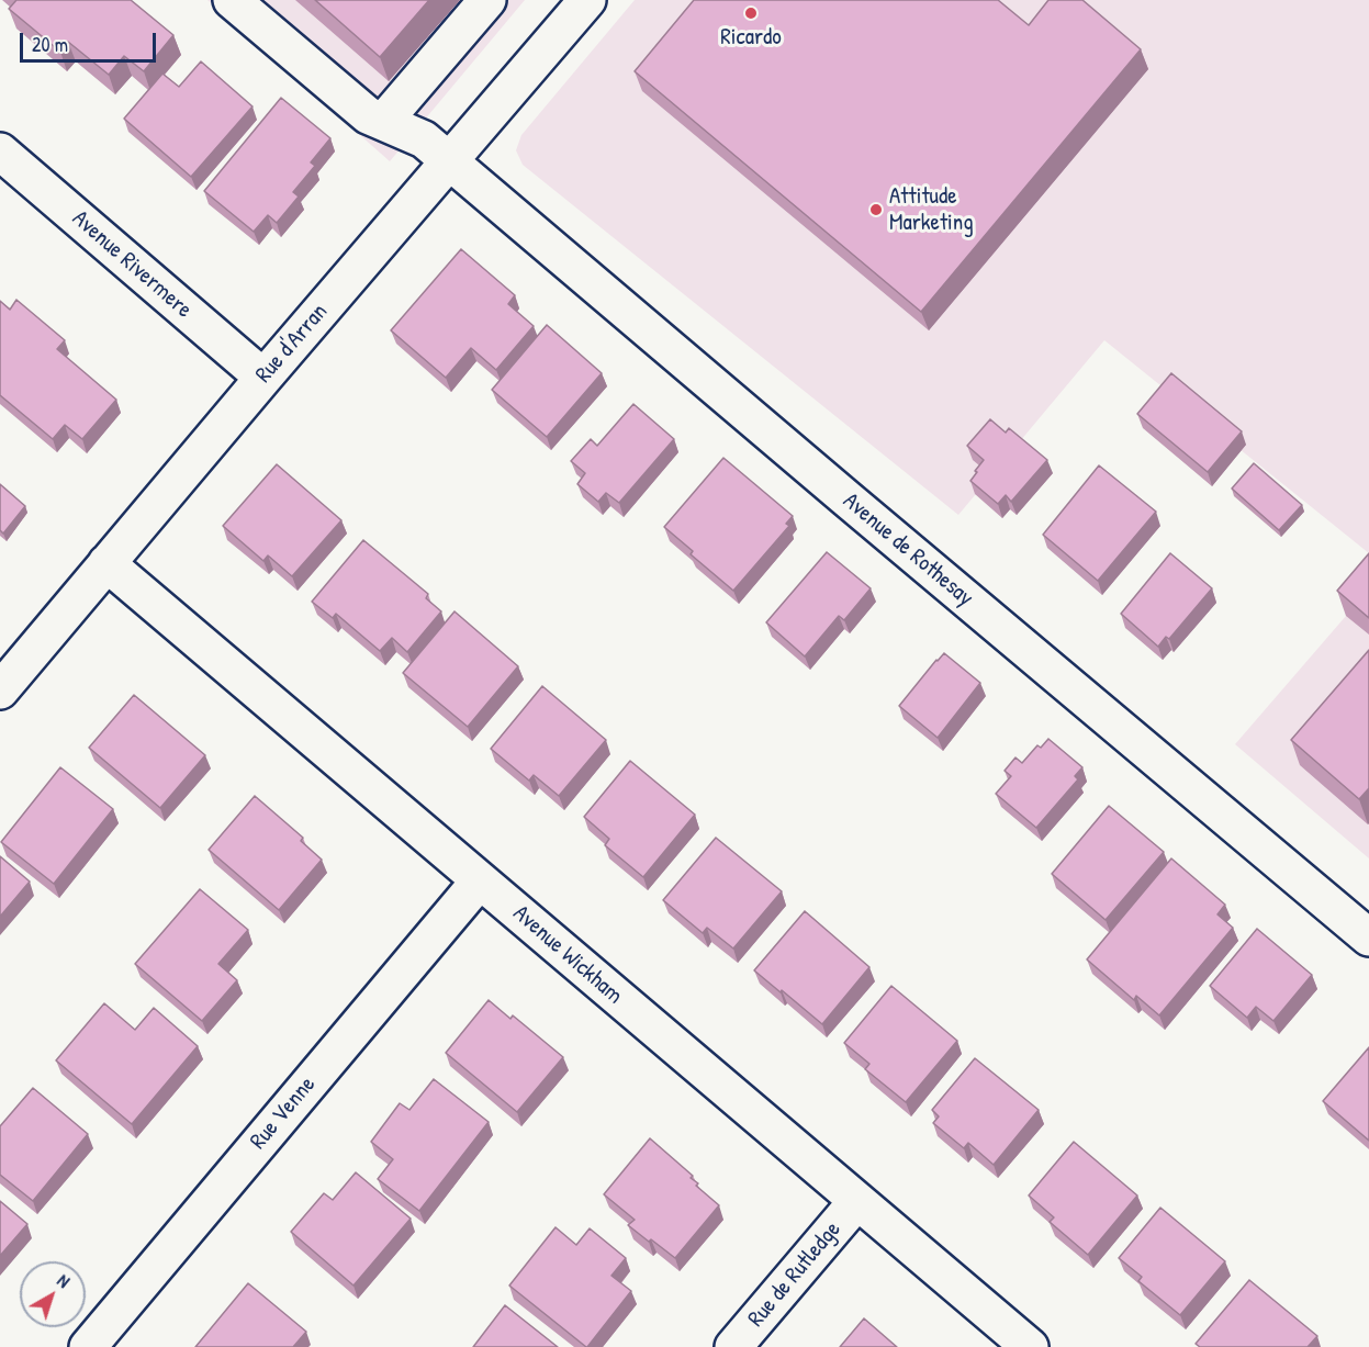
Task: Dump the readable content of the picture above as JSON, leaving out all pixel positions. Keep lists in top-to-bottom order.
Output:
{
  "streets": {
    "street": [
      "Avenue Rivermere",
      "Rue d'Arran",
      "Avenue de Rothesay",
      "Avenue Wickham",
      "Rue Venne",
      "Rue de Rutledge"
    ]
  },
  "crossings": [
    ["Avenue Rivermere", "Rue d'Arran"],
    ["Rue d'Arran", "Avenue de Rothesay"],
    ["Rue d'Arran", "Avenue Wickham"],
    ["Avenue Wickham", "Rue Venne"],
    ["Avenue Wickham", "Rue de Rutledge"]
  ],
  "places": ["Ricardo", "Attitude Marketing"],
  "scale_bar": "20 m",
  "north": "top right"
}
